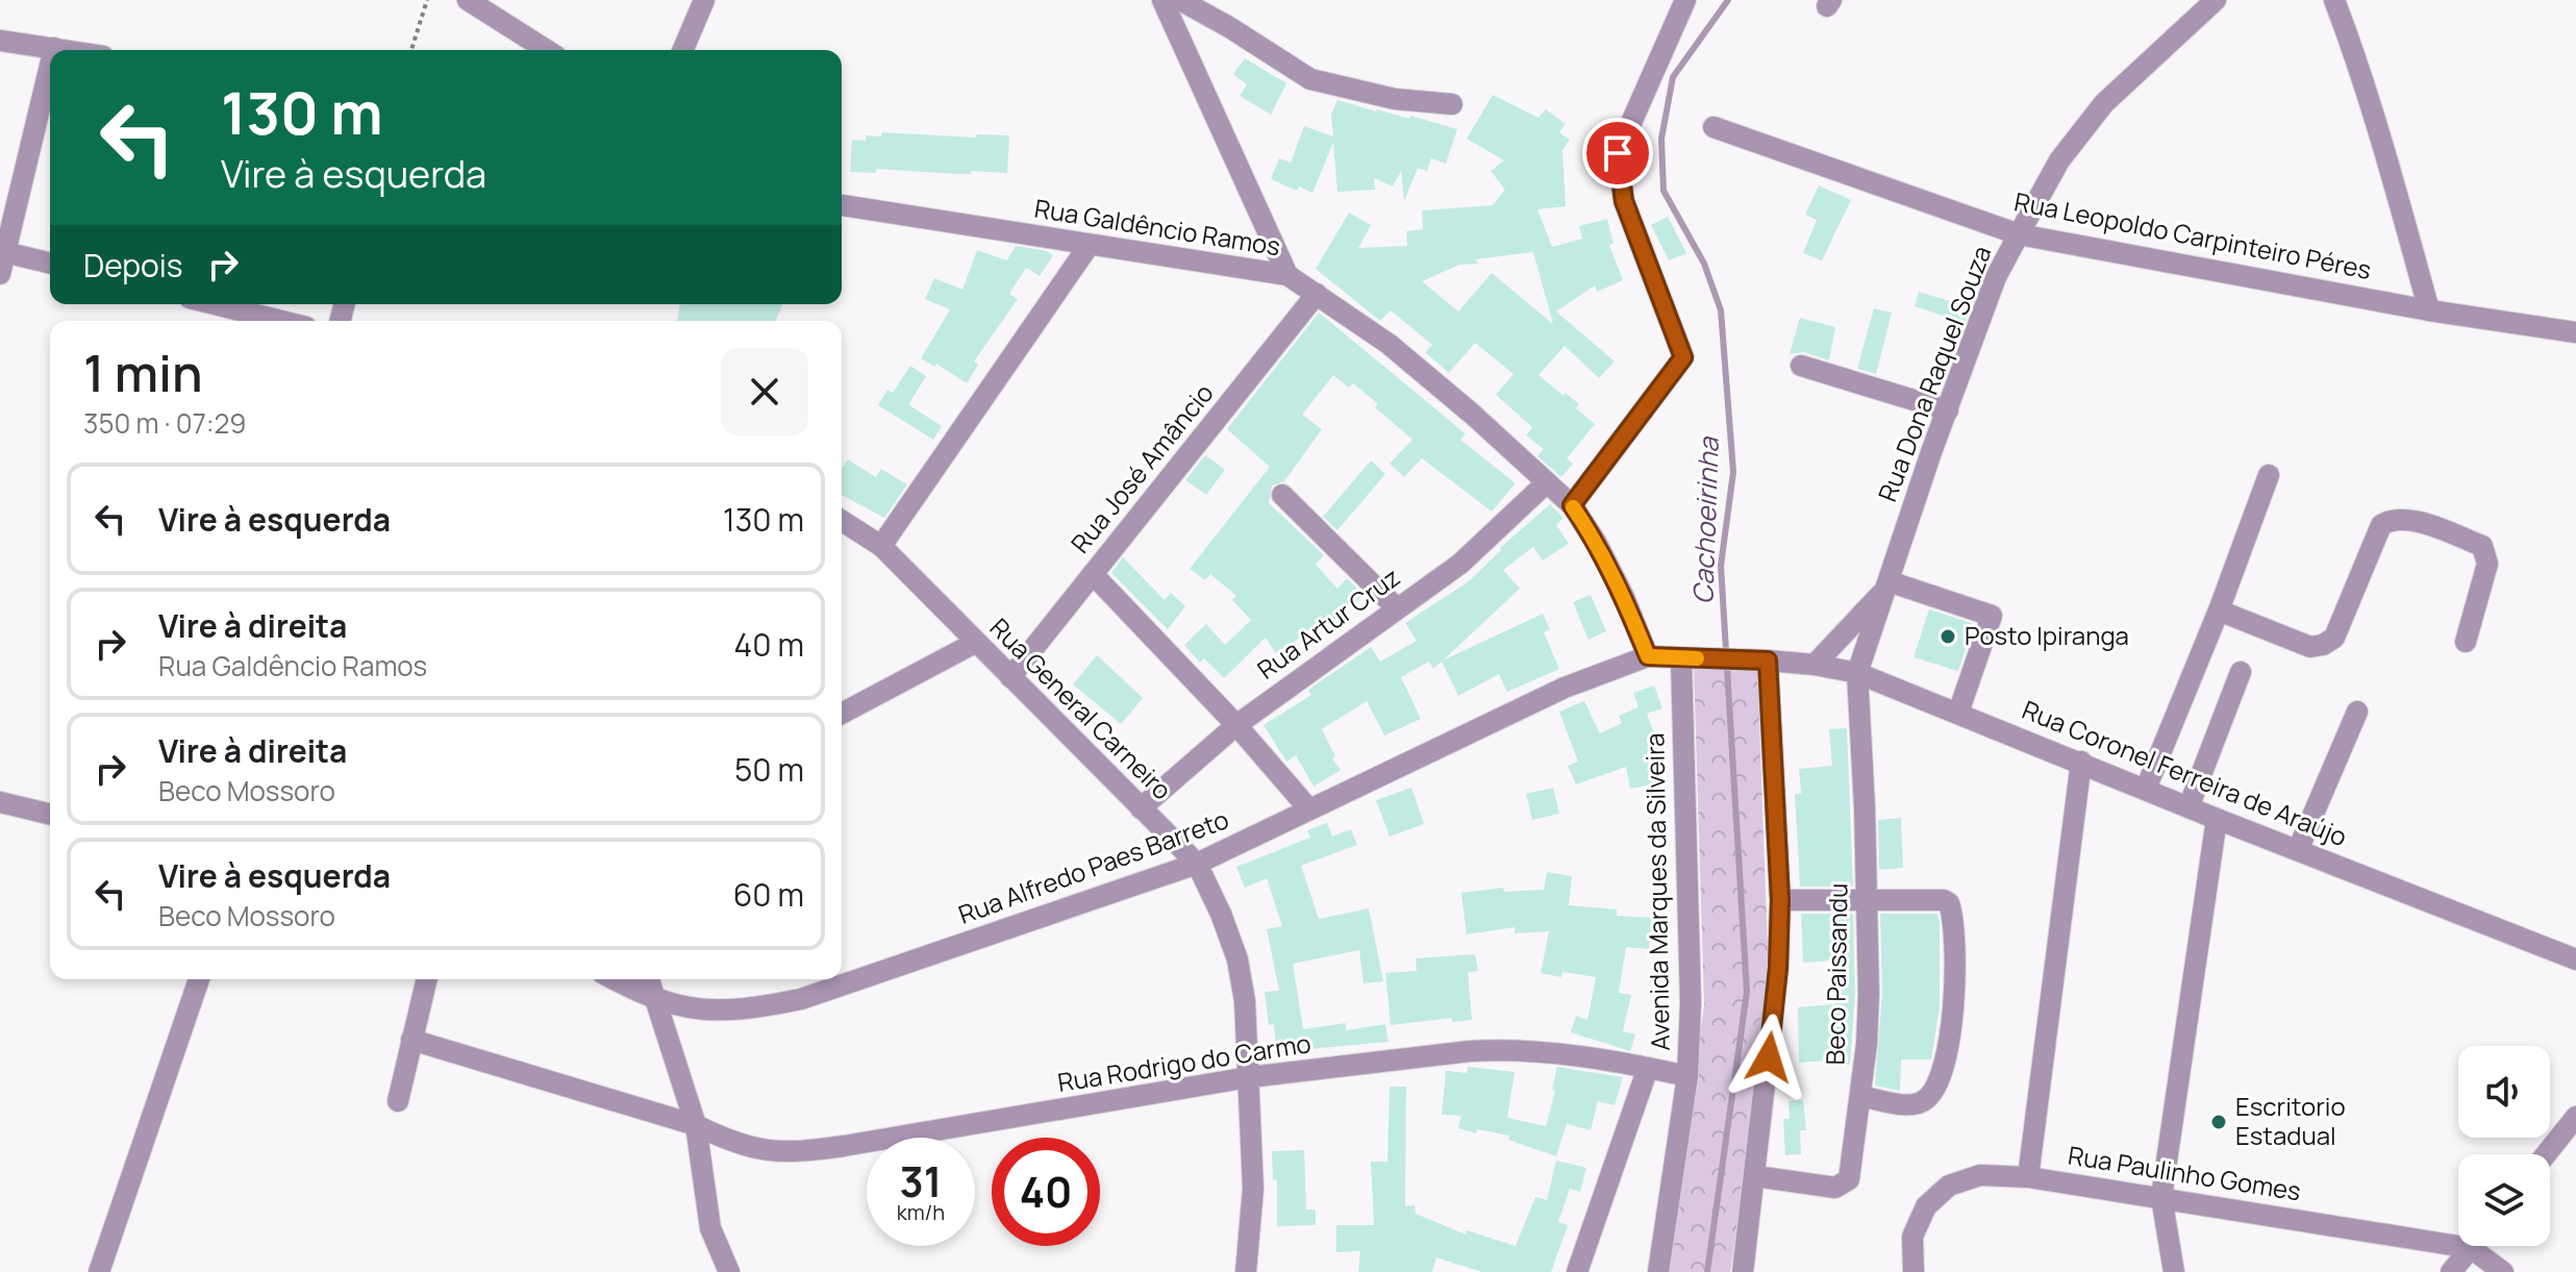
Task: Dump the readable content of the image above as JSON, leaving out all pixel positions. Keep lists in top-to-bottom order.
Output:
{
  "streets": {
    "street": [
      "Rua Galdêncio Ramos",
      "Rua Leopoldo Carpinteiro Péres",
      "Rua Dona Raquel Souza",
      "Rua José Amâncio",
      "Rua Artur Cruz",
      "Rua General Carneiro",
      "Rua Coronel Ferreira de Araújo",
      "Rua Alfredo Paes Barreto",
      "Avenida Marques da Silveira",
      "Beco Paissandu",
      "Rua Rodrigo do Carmo",
      "Rua Paulinho Gomes"
    ]
  },
  "crossings": [
    ["Rua Galdêncio Ramos", "Rua José Amâncio"],
    ["Rua Galdêncio Ramos", "Rua Artur Cruz"],
    ["Rua Galdêncio Ramos", "Rua Alfredo Paes Barreto"],
    ["Rua Leopoldo Carpinteiro Péres", "Rua Dona Raquel Souza"],
    ["Rua Dona Raquel Souza", "Rua Coronel Ferreira de Araújo"],
    ["Rua Dona Raquel Souza", "Beco Paissandu"],
    ["Rua José Amâncio", "Rua General Carneiro"],
    ["Rua Artur Cruz", "Rua General Carneiro"],
    ["Rua General Carneiro", "Rua Alfredo Paes Barreto"],
    ["Rua General Carneiro", "Rua Rodrigo do Carmo"],
    ["Rua Coronel Ferreira de Araújo", "Rua Alfredo Paes Barreto"],
    ["Rua Coronel Ferreira de Araújo", "Beco Paissandu"],
    ["Rua Alfredo Paes Barreto", "Avenida Marques da Silveira"],
    ["Avenida Marques da Silveira", "Rua Rodrigo do Carmo"]
  ],
  "water": ["Cachoeirinha"],
  "places": ["Posto Ipiranga", "Escritorio Estadual"],
  "page": {
    "turn": ["130 m", "Vire à esquerda"],
    "then": "Depois",
    "heading": ["1 min", "350 m · 07:29"],
    "list": [
      {
        "name": "Vire à esquerda",
        "value": "130 m"
      },
      {
        "name": "Vire à direita",
        "note": "Rua Galdêncio Ramos",
        "value": "40 m"
      },
      {
        "name": "Vire à direita",
        "note": "Beco Mossoro",
        "value": "50 m"
      },
      {
        "name": "Vire à esquerda",
        "note": "Beco Mossoro",
        "value": "60 m"
      }
    ],
    "speed": "31 km/h",
    "limit": "40"
  }
}
